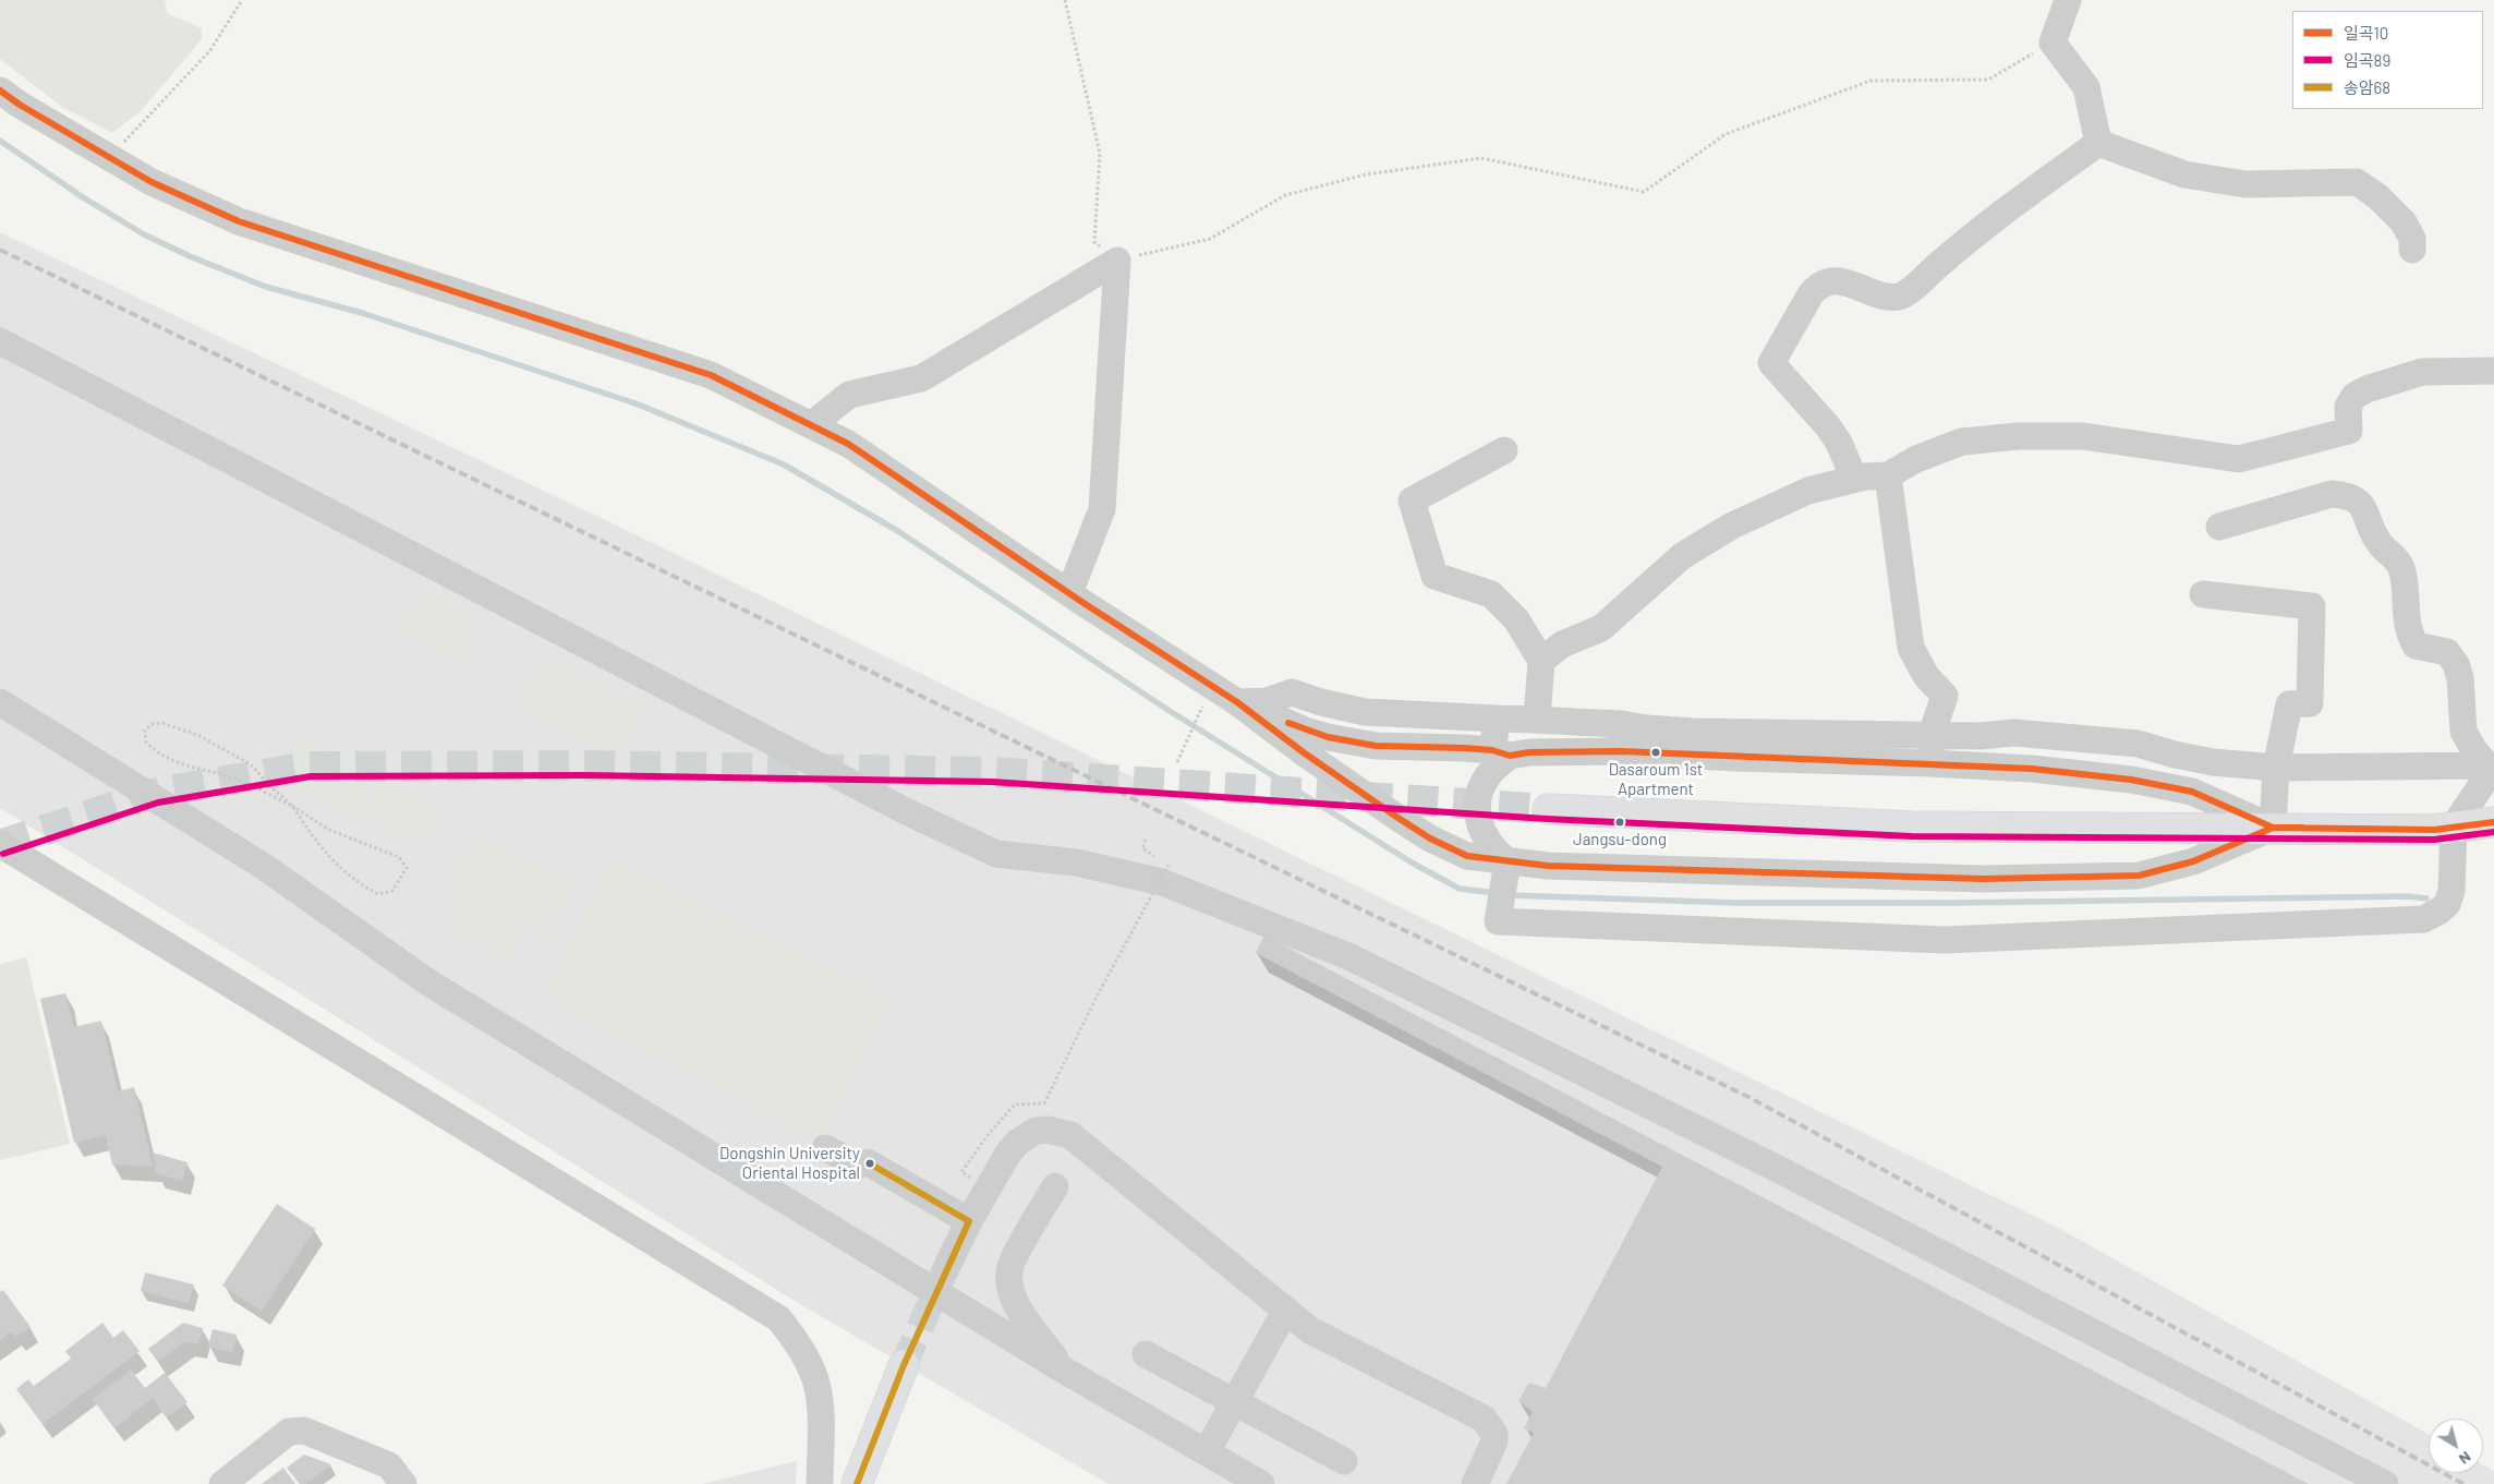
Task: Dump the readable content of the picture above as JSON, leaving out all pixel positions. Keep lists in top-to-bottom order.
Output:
{
  "places": ["Dasaroum 1st Apartment", "Jangsu-dong", "Dongshin University Oriental Hospital"],
  "lines": ["transit line 일곡10", "transit line 임곡89", "transit line 송암68"],
  "legend": ["일곡10", "임곡89", "송암68"],
  "north": "bottom right"
}
